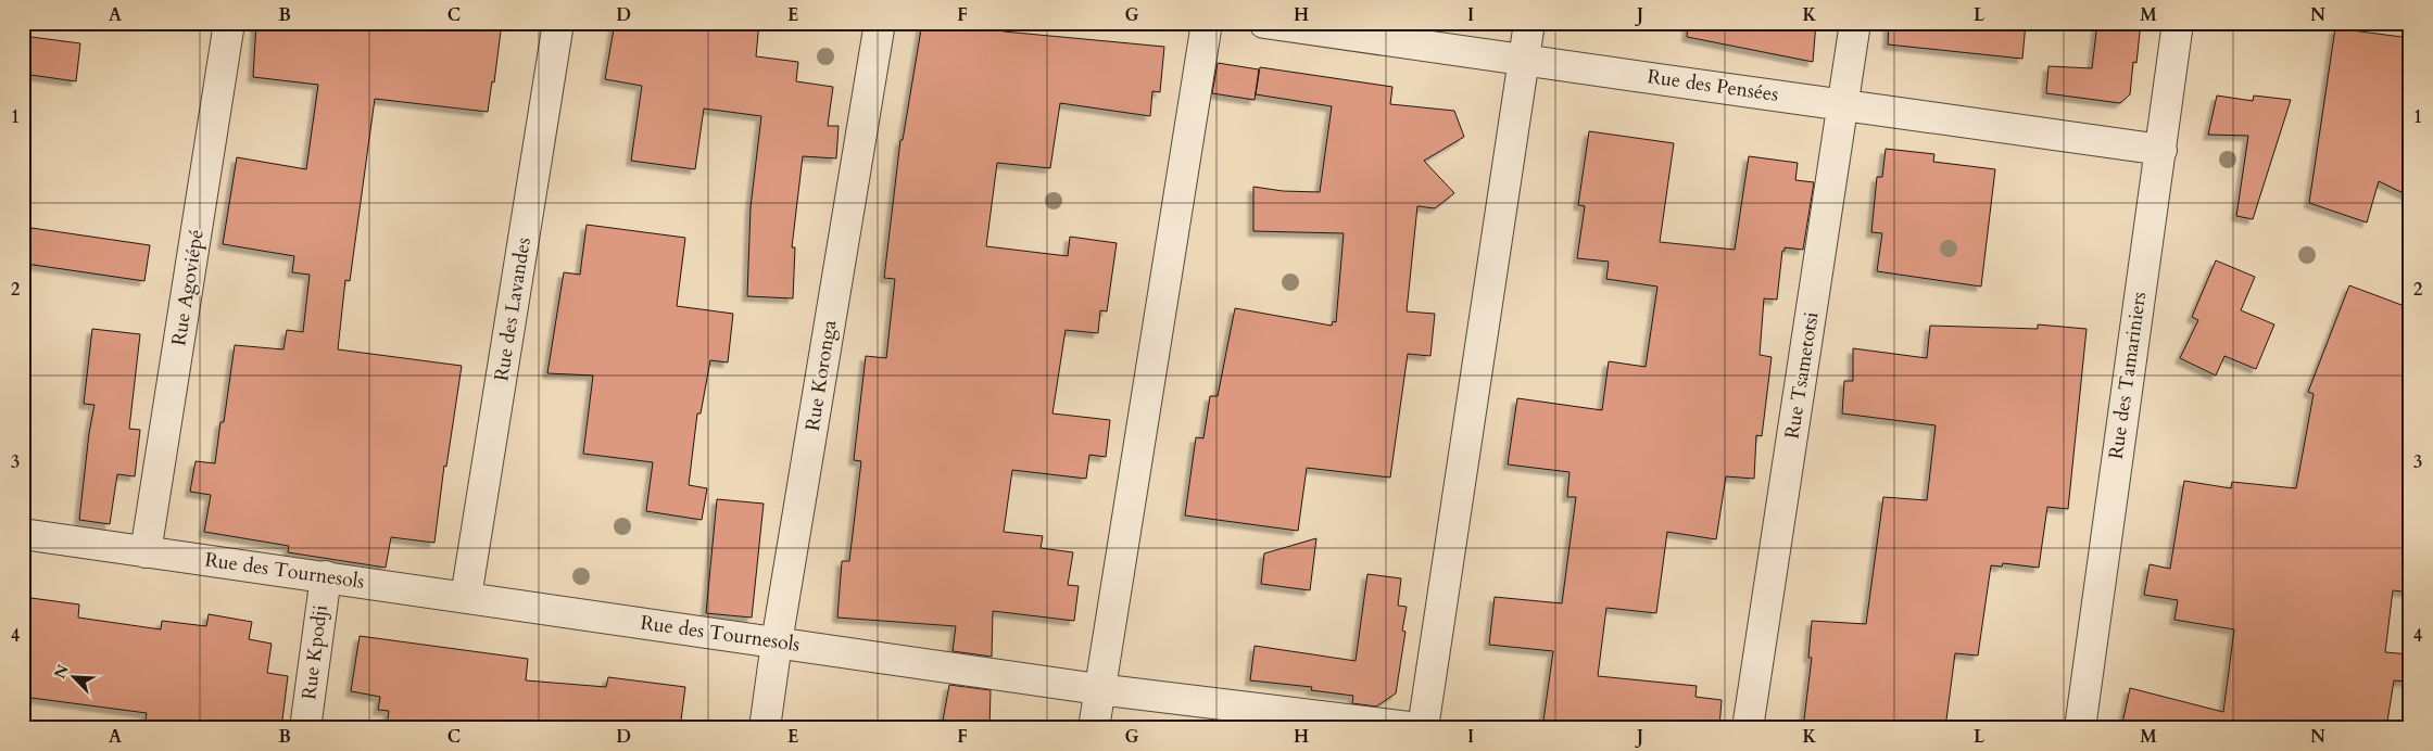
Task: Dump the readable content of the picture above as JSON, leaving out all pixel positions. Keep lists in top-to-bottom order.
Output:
{
  "streets": {
    "street": [
      "Rue des Pensées",
      "Rue Agoviépé",
      "Rue des Lavandes",
      "Rue Koronga",
      "Rue Tsametotsi",
      "Rue des Tamariniers",
      "Rue des Tournesols",
      "Rue Kpodji"
    ]
  },
  "crossings": [
    ["Rue des Pensées", "Rue Tsametotsi"],
    ["Rue des Pensées", "Rue des Tamariniers"],
    ["Rue Agoviépé", "Rue des Tournesols"],
    ["Rue des Lavandes", "Rue des Tournesols"],
    ["Rue Koronga", "Rue des Tournesols"],
    ["Rue des Tournesols", "Rue Kpodji"]
  ],
  "north": "top left",
  "grid": {
    "columns": [
      "A",
      "B",
      "C",
      "D",
      "E",
      "F",
      "G",
      "H",
      "I",
      "J",
      "K",
      "L",
      "M",
      "N"
    ],
    "rows": [
      "1",
      "2",
      "3",
      "4"
    ]
  }
}
